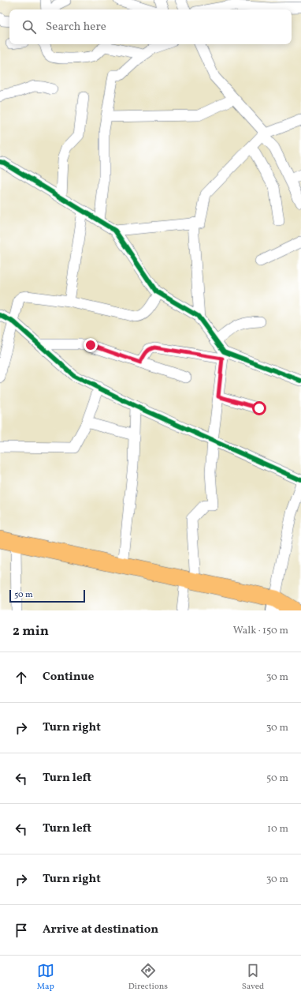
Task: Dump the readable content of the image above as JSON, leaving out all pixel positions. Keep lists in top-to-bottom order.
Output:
{
  "scale_bar": "50 m",
  "page": {
    "search": "Search here",
    "scale": "50 m",
    "heading": ["2 min", "Walk · 150 m"],
    "list": [
      ["Continue", "30 m"],
      ["Turn right", "30 m"],
      ["Turn left", "50 m"],
      ["Turn left", "10 m"],
      ["Turn right", "30 m"],
      "Arrive at destination"
    ],
    "nav": ["Map", "Directions", "Saved"]
  }
}
